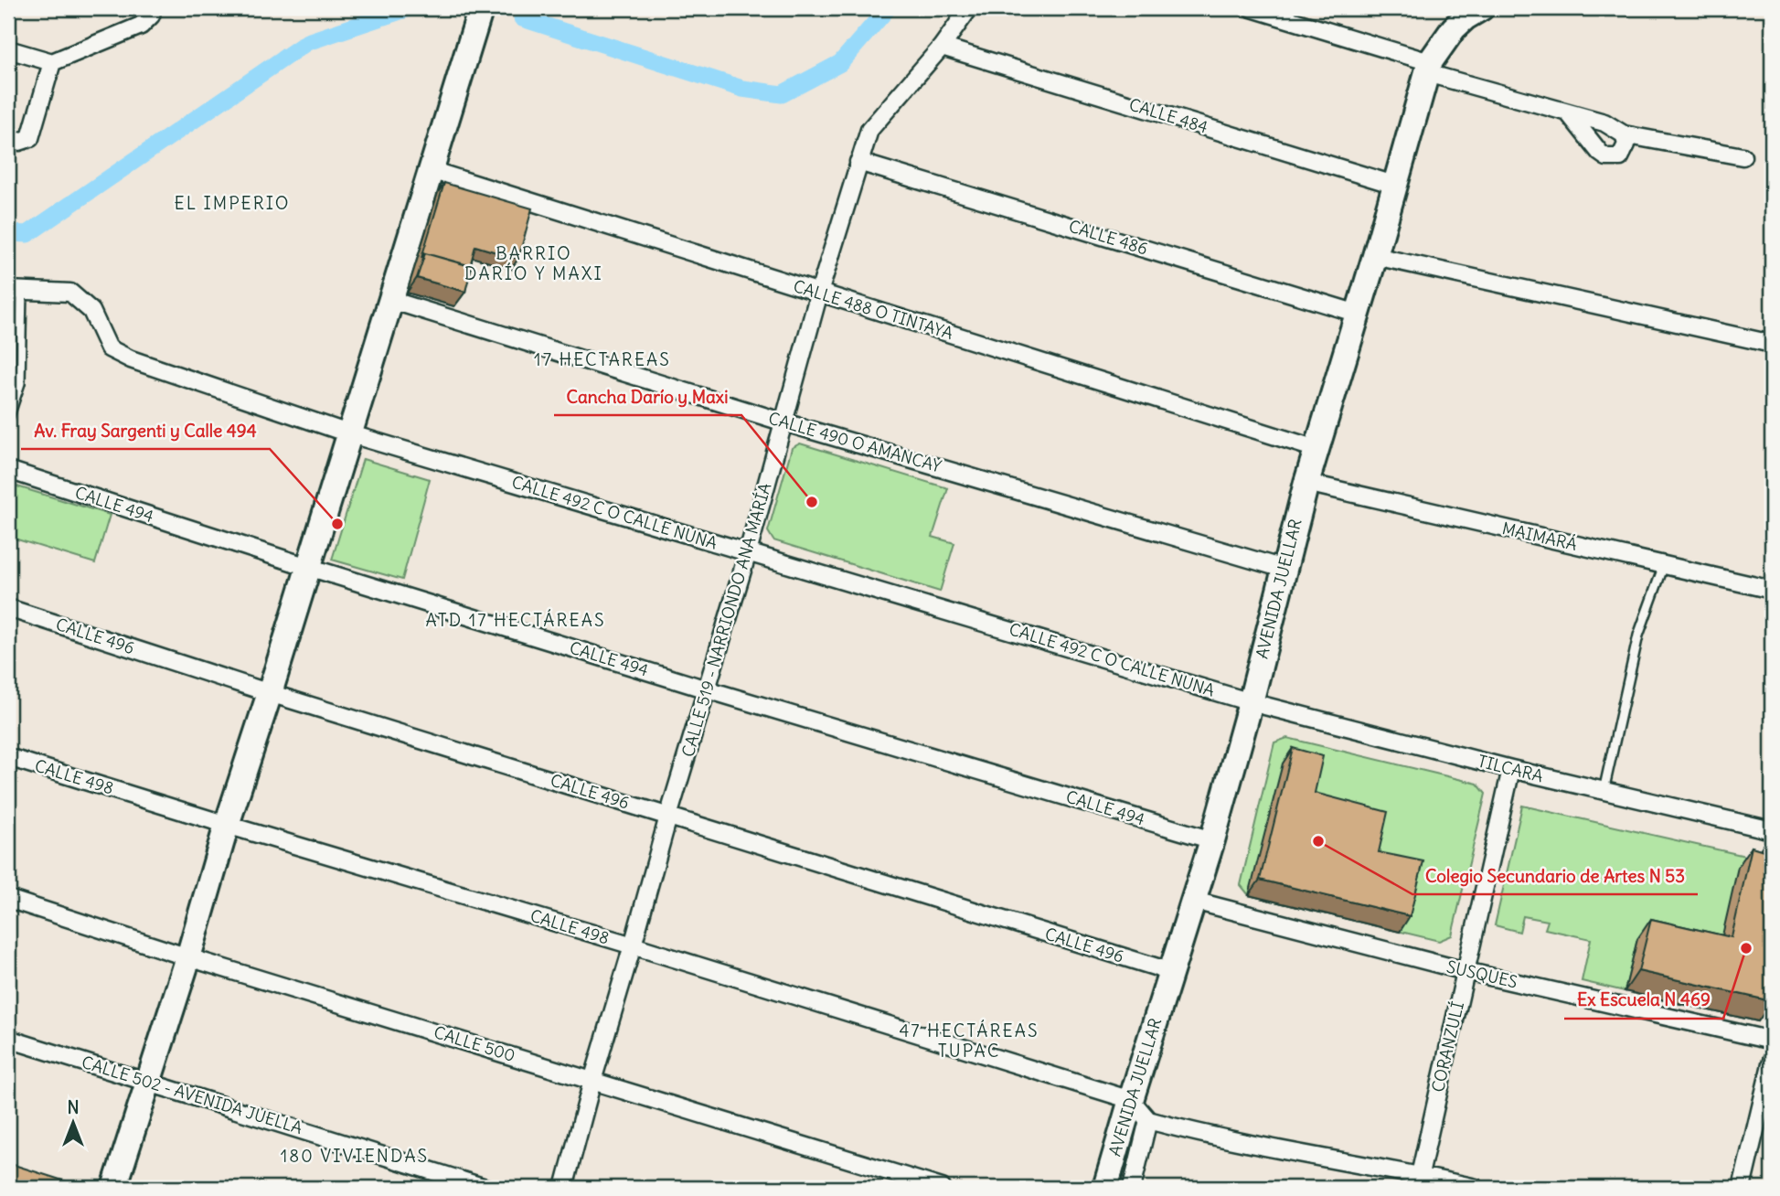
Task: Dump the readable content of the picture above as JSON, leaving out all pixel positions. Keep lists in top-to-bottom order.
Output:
{
  "streets": {
    "street": [
      "CALLE 484",
      "CALLE 486",
      "CALLE 488 O TINTAYA",
      "CALLE 490 O AMANCAY",
      "CALLE 494",
      "CALLE 492 C O CALLE NUNA",
      "MAIMARÁ",
      "AVENIDA JUELLAR",
      "CALLE 519 - NARRIONDO ANA MARÍA",
      "CALLE 496",
      "TILCARA",
      "CALLE 498",
      "SUSQUES",
      "CALLE 500",
      "CORANZULÍ",
      "CALLE 502 - AVENIDA JUELLA"
    ]
  },
  "crossings": [
    ["CALLE 484", "AVENIDA JUELLAR"],
    ["CALLE 484", "CALLE 519 - NARRIONDO ANA MARÍA"],
    ["CALLE 486", "AVENIDA JUELLAR"],
    ["CALLE 486", "CALLE 519 - NARRIONDO ANA MARÍA"],
    ["CALLE 488 O TINTAYA", "AVENIDA JUELLAR"],
    ["CALLE 488 O TINTAYA", "CALLE 519 - NARRIONDO ANA MARÍA"],
    ["CALLE 490 O AMANCAY", "AVENIDA JUELLAR"],
    ["CALLE 490 O AMANCAY", "CALLE 519 - NARRIONDO ANA MARÍA"],
    ["CALLE 494", "AVENIDA JUELLAR"],
    ["CALLE 494", "CALLE 519 - NARRIONDO ANA MARÍA"],
    ["CALLE 492 C O CALLE NUNA", "AVENIDA JUELLAR"],
    ["CALLE 492 C O CALLE NUNA", "CALLE 519 - NARRIONDO ANA MARÍA"],
    ["CALLE 492 C O CALLE NUNA", "TILCARA"],
    ["MAIMARÁ", "AVENIDA JUELLAR"],
    ["AVENIDA JUELLAR", "CALLE 496"],
    ["AVENIDA JUELLAR", "TILCARA"],
    ["AVENIDA JUELLAR", "CALLE 498"],
    ["AVENIDA JUELLAR", "SUSQUES"],
    ["CALLE 519 - NARRIONDO ANA MARÍA", "CALLE 496"],
    ["CALLE 519 - NARRIONDO ANA MARÍA", "CALLE 498"],
    ["CALLE 519 - NARRIONDO ANA MARÍA", "CALLE 500"],
    ["TILCARA", "CORANZULÍ"],
    ["SUSQUES", "CORANZULÍ"]
  ],
  "districts": [
    "EL IMPERIO",
    "BARRIO DARÍO Y MAXI",
    "17 HECTAREAS",
    "ATD 17 HECTÁREAS",
    "47 HECTÁREAS TUPAC",
    "180 VIVIENDAS"
  ],
  "places": [
    "Cancha Darío y Maxi",
    "Av. Fray Sargenti y Calle 494",
    "Colegio Secundario de Artes N 53",
    "Ex Escuela N 469"
  ],
  "north": "top"
}
